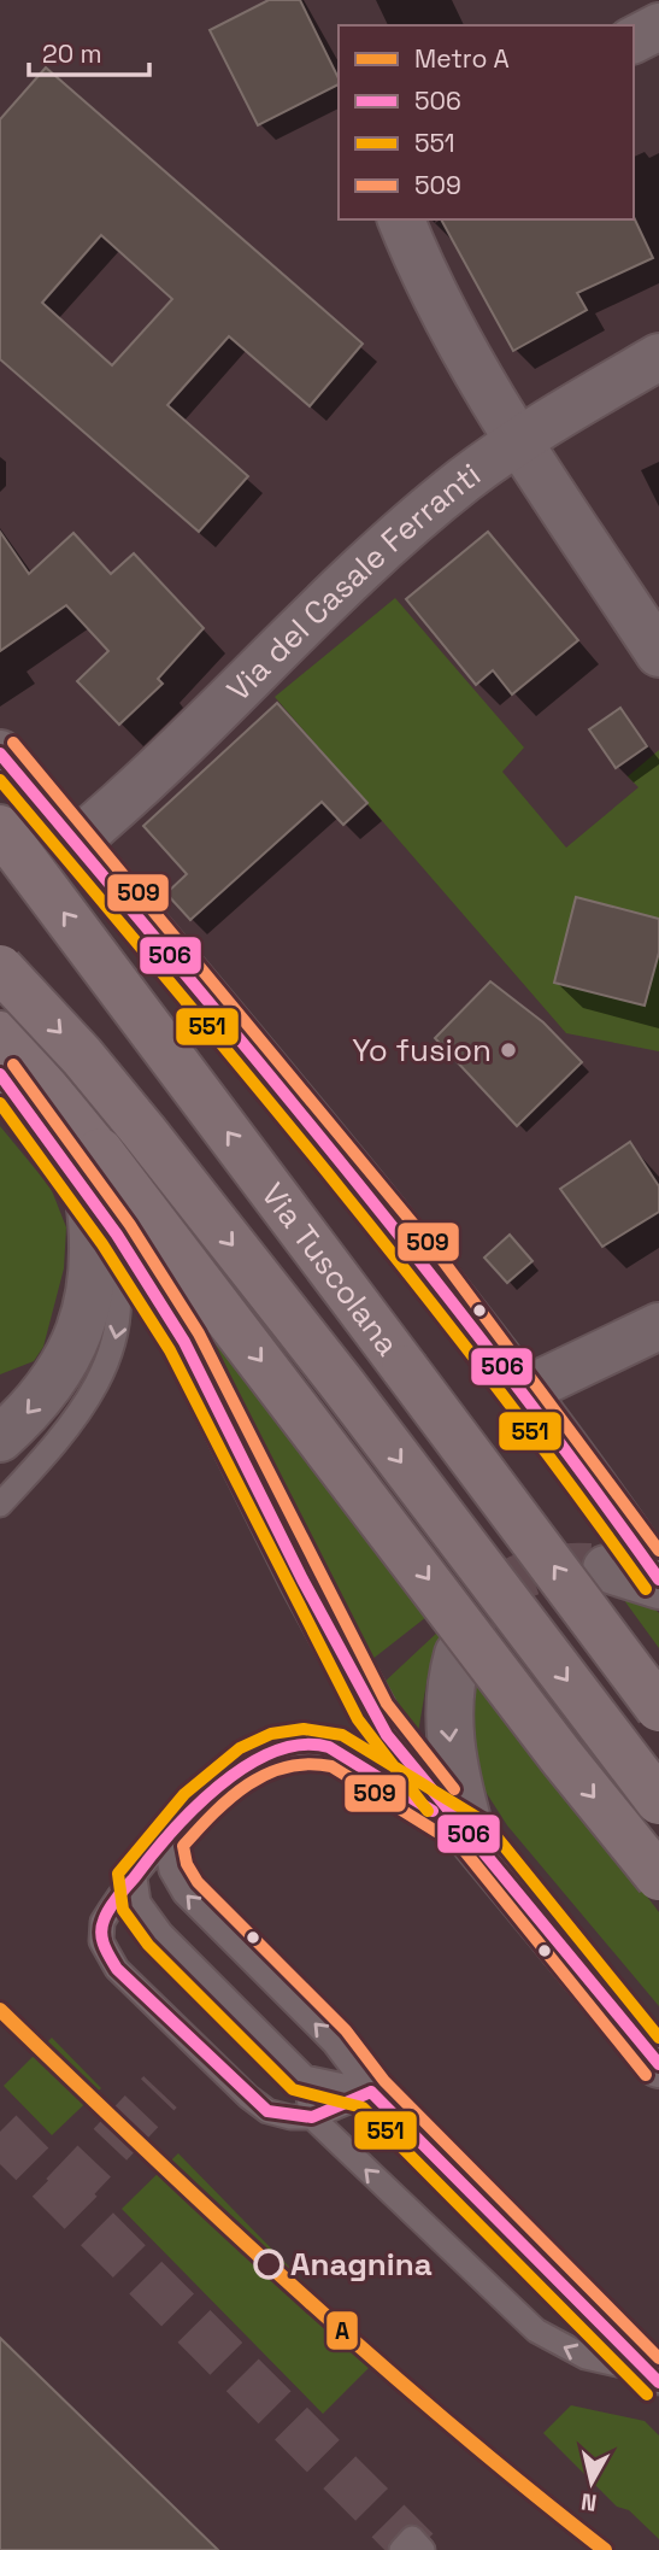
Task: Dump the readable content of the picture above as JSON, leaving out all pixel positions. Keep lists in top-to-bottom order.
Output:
{
  "streets": {
    "main road": ["Via del Casale Ferranti", "Via Tuscolana"]
  },
  "places": ["Yo fusion", "Anagnina"],
  "lines": [
    "transit line 509",
    "transit line 506",
    "transit line 551",
    "metro line A"
  ],
  "legend": [
    "Metro A",
    "506",
    "551",
    "509"
  ],
  "scale_bar": "20 m",
  "north": "bottom"
}
